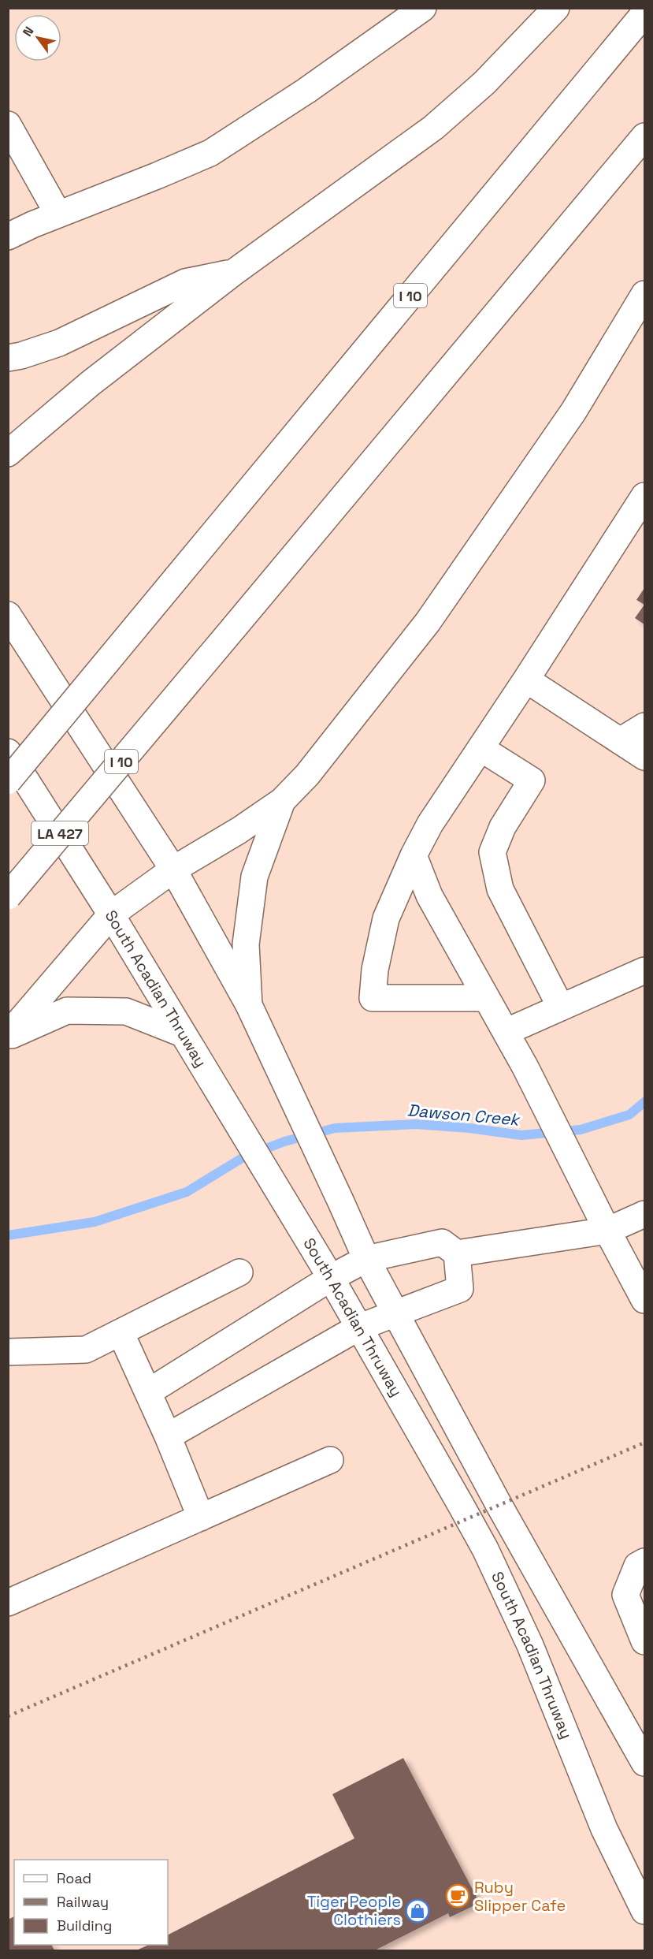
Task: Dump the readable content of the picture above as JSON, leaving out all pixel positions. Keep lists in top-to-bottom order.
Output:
{
  "streets": {
    "main road": ["I 10", "LA 427", "South Acadian Thruway"]
  },
  "water": ["Dawson Creek"],
  "places": {
    "cafe": ["Ruby Slipper Cafe"],
    "shop": ["Tiger People Clothiers"]
  },
  "legend": ["Road", "Railway", "Building"],
  "north": "top left"
}
